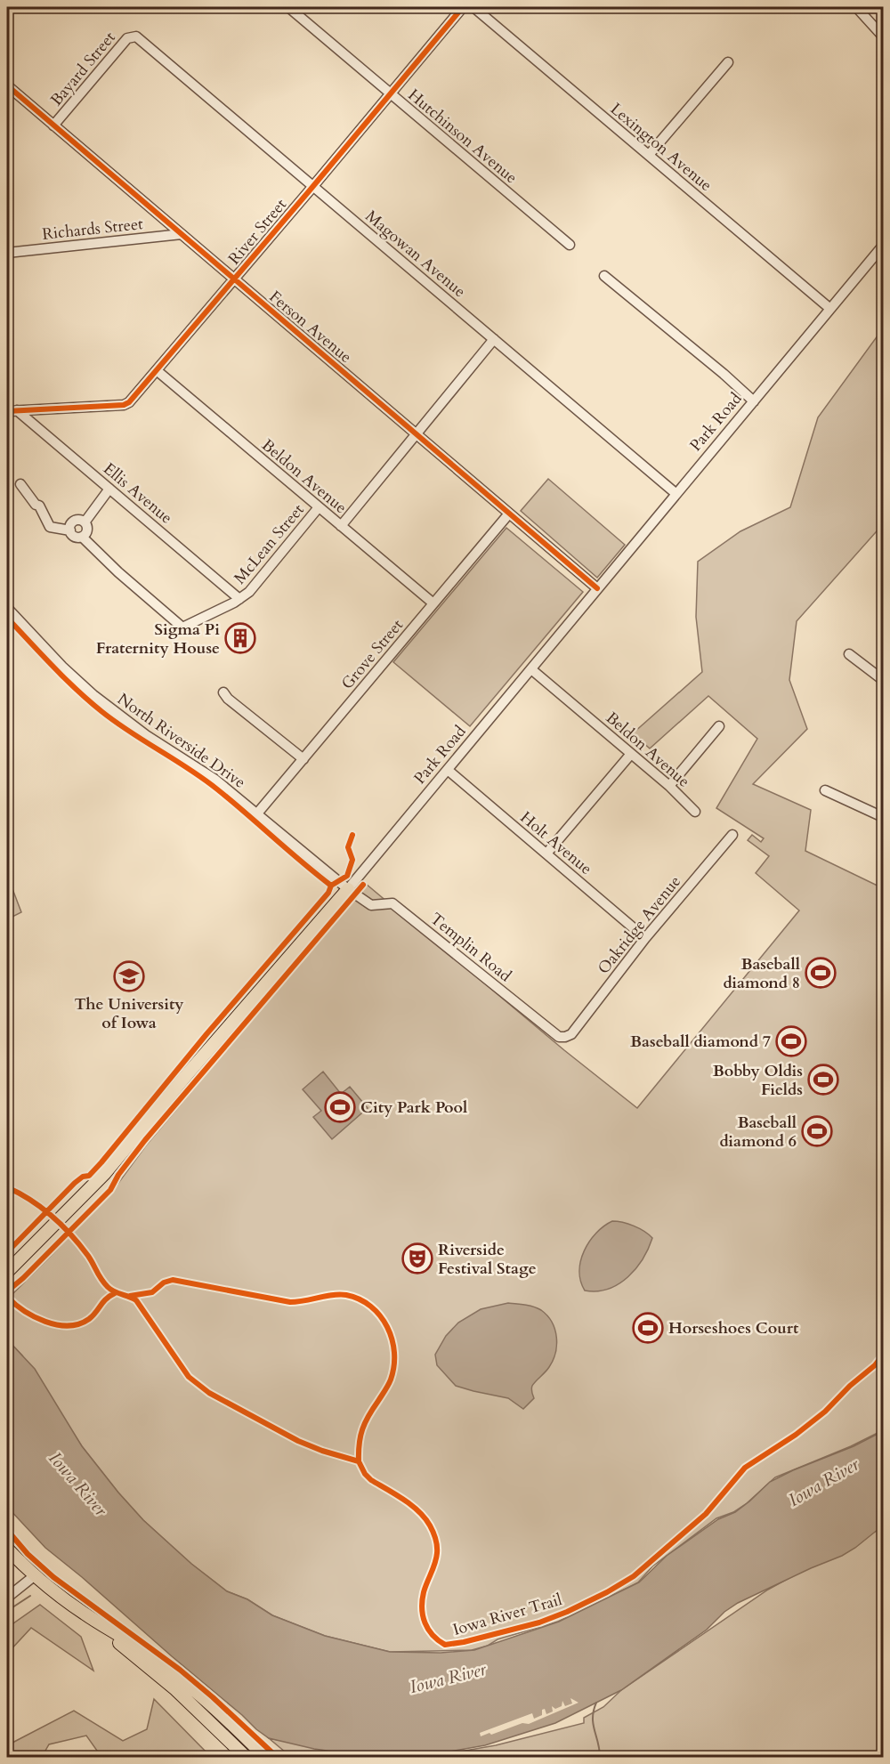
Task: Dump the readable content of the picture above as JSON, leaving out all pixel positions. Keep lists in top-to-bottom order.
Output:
{
  "streets": {
    "main road": ["Park Road"],
    "street": [
      "Bayard Street",
      "Hutchinson Avenue",
      "Lexington Avenue",
      "Richards Street",
      "River Street",
      "Magowan Avenue",
      "Ferson Avenue",
      "Beldon Avenue",
      "Ellis Avenue",
      "McLean Street",
      "Grove Street",
      "North Riverside Drive",
      "Holt Avenue",
      "Oakridge Avenue",
      "Templin Road"
    ],
    "cycle path": ["Iowa River Trail"]
  },
  "crossings": [
    ["Bayard Street", "Magowan Avenue"],
    ["Bayard Street", "Ferson Avenue"],
    ["Hutchinson Avenue", "River Street"],
    ["Lexington Avenue", "Park Road"],
    ["Richards Street", "Ferson Avenue"],
    ["River Street", "Magowan Avenue"],
    ["River Street", "Ferson Avenue"],
    ["River Street", "Beldon Avenue"],
    ["River Street", "Ellis Avenue"],
    ["Magowan Avenue", "Park Road"],
    ["Ferson Avenue", "Park Road"],
    ["Ferson Avenue", "Grove Street"],
    ["Park Road", "Beldon Avenue"],
    ["Park Road", "North Riverside Drive"],
    ["Park Road", "Holt Avenue"],
    ["Park Road", "Templin Road"],
    ["Beldon Avenue", "McLean Street"],
    ["Beldon Avenue", "Grove Street"],
    ["Ellis Avenue", "McLean Street"],
    ["Grove Street", "North Riverside Drive"],
    ["North Riverside Drive", "Templin Road"],
    ["Holt Avenue", "Oakridge Avenue"],
    ["Oakridge Avenue", "Templin Road"]
  ],
  "water": ["Iowa River"],
  "places": {
    "building": ["Sigma Pi Fraternity House"],
    "sports": [
      "Baseball diamond 8",
      "Baseball diamond 7",
      "Bobby Oldis Fields",
      "City Park Pool",
      "Baseball diamond 6",
      "Horseshoes Court"
    ],
    "school or university": ["The University of Iowa"],
    "theatre": ["Riverside Festival Stage"]
  }
}
